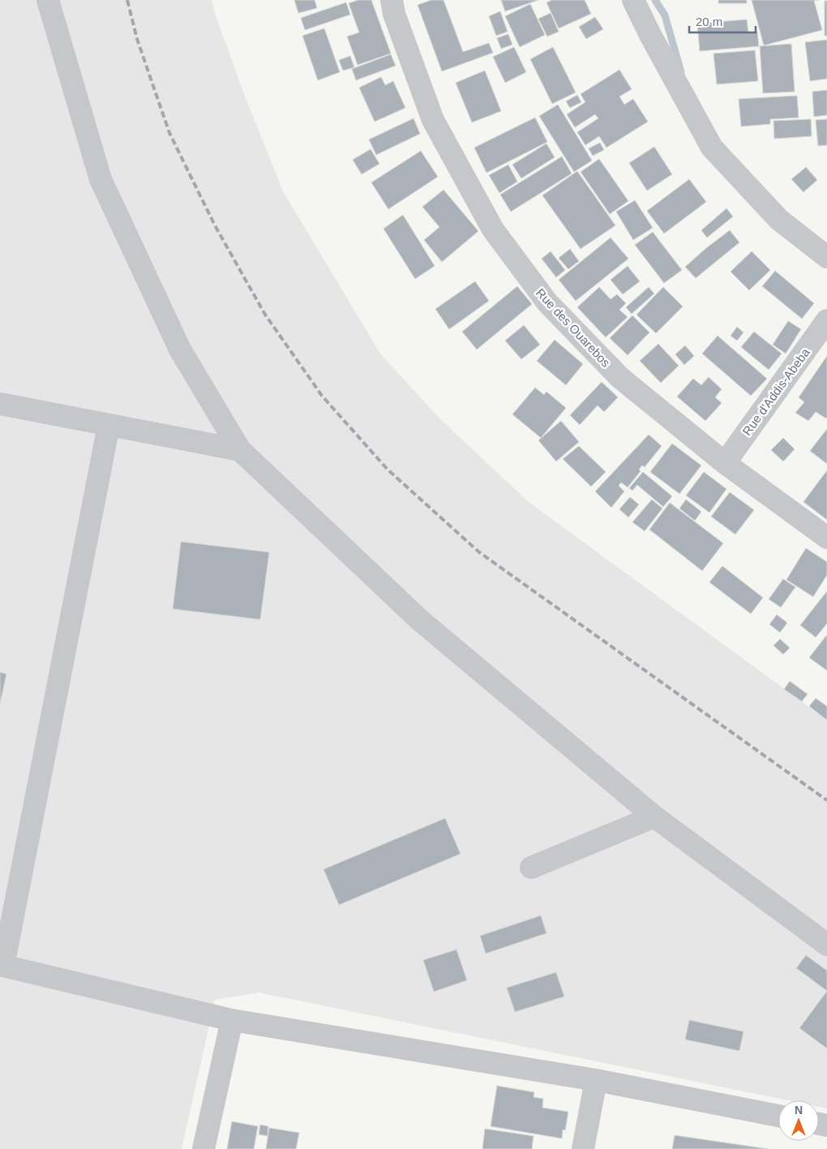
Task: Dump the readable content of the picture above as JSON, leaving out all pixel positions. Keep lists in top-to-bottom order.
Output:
{
  "streets": {
    "street": ["Rue des Ouarebos", "Rue d'Addis-Abeba"]
  },
  "crossings": [
    ["Rue des Ouarebos", "Rue d'Addis-Abeba"]
  ],
  "scale_bar": "20 m",
  "north": "top"
}
